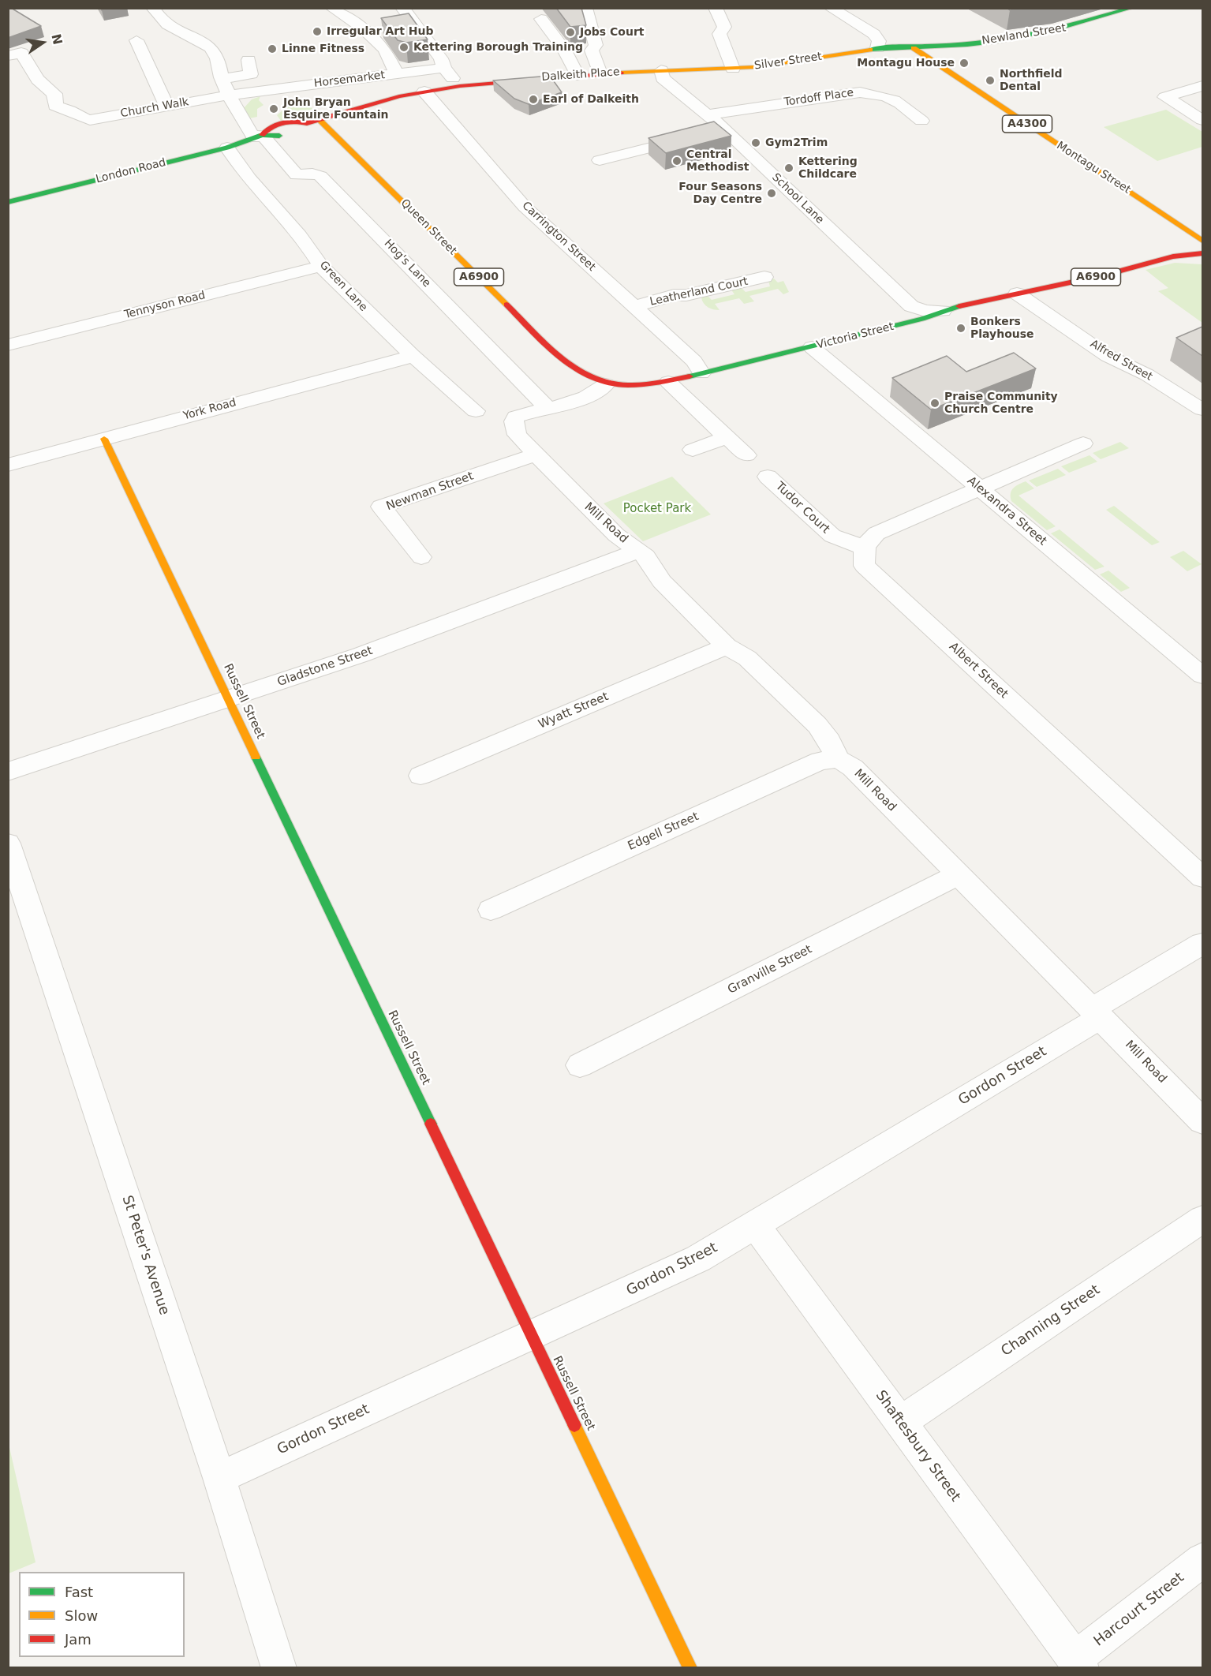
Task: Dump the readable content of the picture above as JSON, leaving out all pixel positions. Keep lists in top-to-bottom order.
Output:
{
  "streets": {
    "main road": [
      "Newland Street",
      "Silver Street",
      "Dalkeith Place",
      "A4300",
      "Montagu Street",
      "London Road",
      "Queen Street",
      "A6900",
      "Victoria Street",
      "Russell Street"
    ],
    "street": [
      "Horsemarket",
      "Tordoff Place",
      "Church Walk",
      "School Lane",
      "Carrington Street",
      "Hog's Lane",
      "Green Lane",
      "Leatherland Court",
      "Tennyson Road",
      "Alfred Street",
      "York Road",
      "Newman Street",
      "Tudor Court",
      "Alexandra Street",
      "Mill Road",
      "Gladstone Street",
      "Albert Street",
      "Wyatt Street",
      "Edgell Street",
      "Granville Street",
      "Gordon Street",
      "St Peter's Avenue",
      "Channing Street",
      "Shaftesbury Street",
      "Harcourt Street"
    ]
  },
  "crossings": [
    ["Newland Street", "Silver Street"],
    ["Newland Street", "Montagu Street"],
    ["Silver Street", "Dalkeith Place"],
    ["Silver Street", "Montagu Street"],
    ["Silver Street", "School Lane"],
    ["Dalkeith Place", "School Lane"],
    ["Dalkeith Place", "Carrington Street"],
    ["Horsemarket", "Church Walk"],
    ["Horsemarket", "Hog's Lane"],
    ["Tordoff Place", "School Lane"],
    ["Church Walk", "Hog's Lane"],
    ["London Road", "Hog's Lane"],
    ["London Road", "Green Lane"],
    ["School Lane", "Victoria Street"],
    ["Queen Street", "Victoria Street"],
    ["Carrington Street", "Leatherland Court"],
    ["Carrington Street", "Victoria Street"],
    ["Hog's Lane", "Mill Road"],
    ["Green Lane", "Tennyson Road"],
    ["Green Lane", "York Road"],
    ["Victoria Street", "Alfred Street"],
    ["Victoria Street", "Alexandra Street"],
    ["York Road", "Russell Street"],
    ["Newman Street", "Mill Road"],
    ["Tudor Court", "Albert Street"],
    ["Mill Road", "Gladstone Street"],
    ["Mill Road", "Wyatt Street"],
    ["Mill Road", "Edgell Street"],
    ["Mill Road", "Granville Street"],
    ["Mill Road", "Gordon Street"],
    ["Gladstone Street", "Russell Street"],
    ["Russell Street", "Gordon Street"],
    ["Gordon Street", "St Peter's Avenue"],
    ["Gordon Street", "Shaftesbury Street"],
    ["Channing Street", "Shaftesbury Street"],
    ["Shaftesbury Street", "Harcourt Street"]
  ],
  "parks": ["Pocket Park"],
  "places": [
    "Irregular Art Hub",
    "Jobs Court",
    "Kettering Borough Training",
    "Linne Fitness",
    "Montagu House",
    "Northfield Dental",
    "Earl of Dalkeith",
    "John Bryan Esquire Fountain",
    "Gym2Trim",
    "Central Methodist",
    "Kettering Childcare",
    "Four Seasons Day Centre",
    "Bonkers Playhouse",
    "Praise Community Church Centre"
  ],
  "legend": ["Fast", "Slow", "Jam"],
  "north": "right"
}
